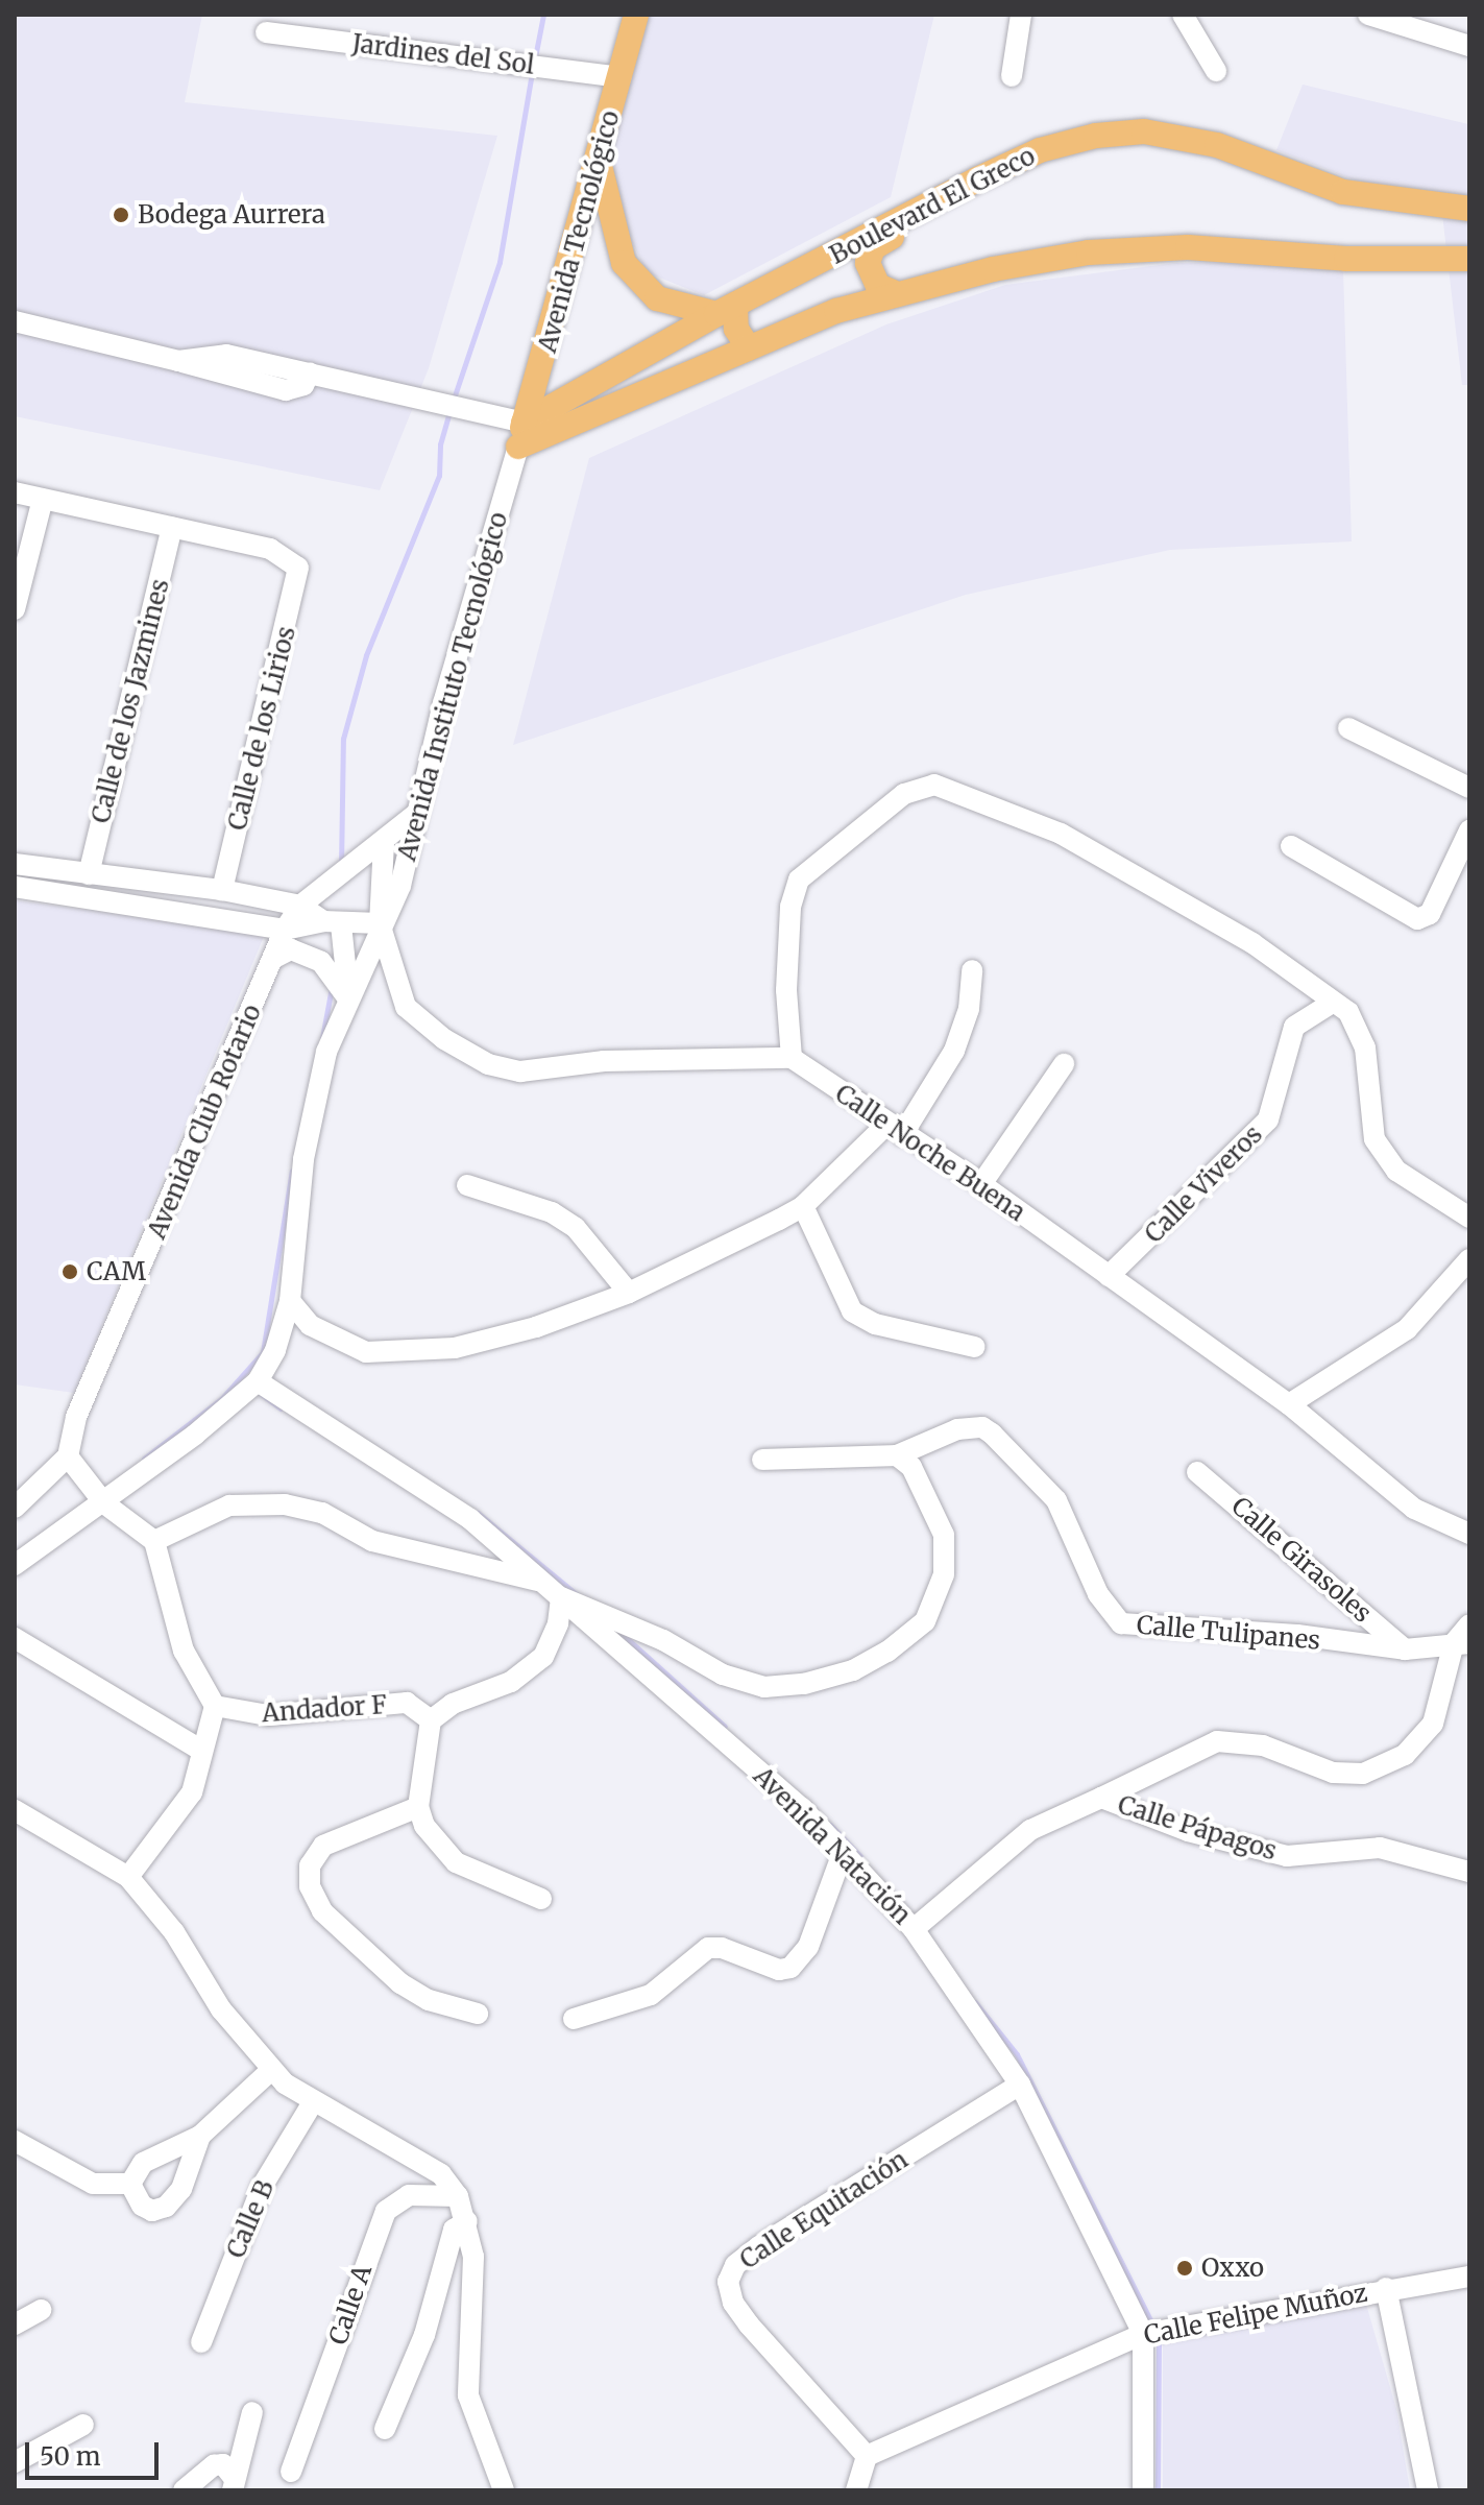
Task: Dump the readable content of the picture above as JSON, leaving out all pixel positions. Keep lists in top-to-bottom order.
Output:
{
  "streets": {
    "main road": ["Boulevard El Greco", "Avenida Tecnológico"],
    "street": [
      "Jardines del Sol",
      "Avenida Instituto Tecnológico",
      "Calle de los Jazmines",
      "Calle de los Lirios",
      "Avenida Club Rotario",
      "Calle Noche Buena",
      "Calle Viveros",
      "Calle Girasoles",
      "Calle Tulipanes",
      "Andador F",
      "Calle Pápagos",
      "Avenida Natación",
      "Calle Equitación",
      "Calle B",
      "Calle A",
      "Calle Felipe Muñoz"
    ]
  },
  "crossings": [
    ["Jardines del Sol", "Avenida Tecnológico"],
    ["Boulevard El Greco", "Avenida Tecnológico"],
    ["Boulevard El Greco", "Avenida Instituto Tecnológico"],
    ["Avenida Tecnológico", "Avenida Instituto Tecnológico"],
    ["Avenida Instituto Tecnológico", "Avenida Club Rotario"],
    ["Calle de los Jazmines", "Calle de los Lirios"],
    ["Calle Noche Buena", "Calle Viveros"],
    ["Calle Girasoles", "Calle Tulipanes"],
    ["Calle Pápagos", "Avenida Natación"],
    ["Avenida Natación", "Calle Equitación"],
    ["Avenida Natación", "Calle Felipe Muñoz"],
    ["Calle Equitación", "Calle Felipe Muñoz"]
  ],
  "places": ["Bodega Aurrera", "CAM", "Oxxo"],
  "scale_bar": "50 m"
}
